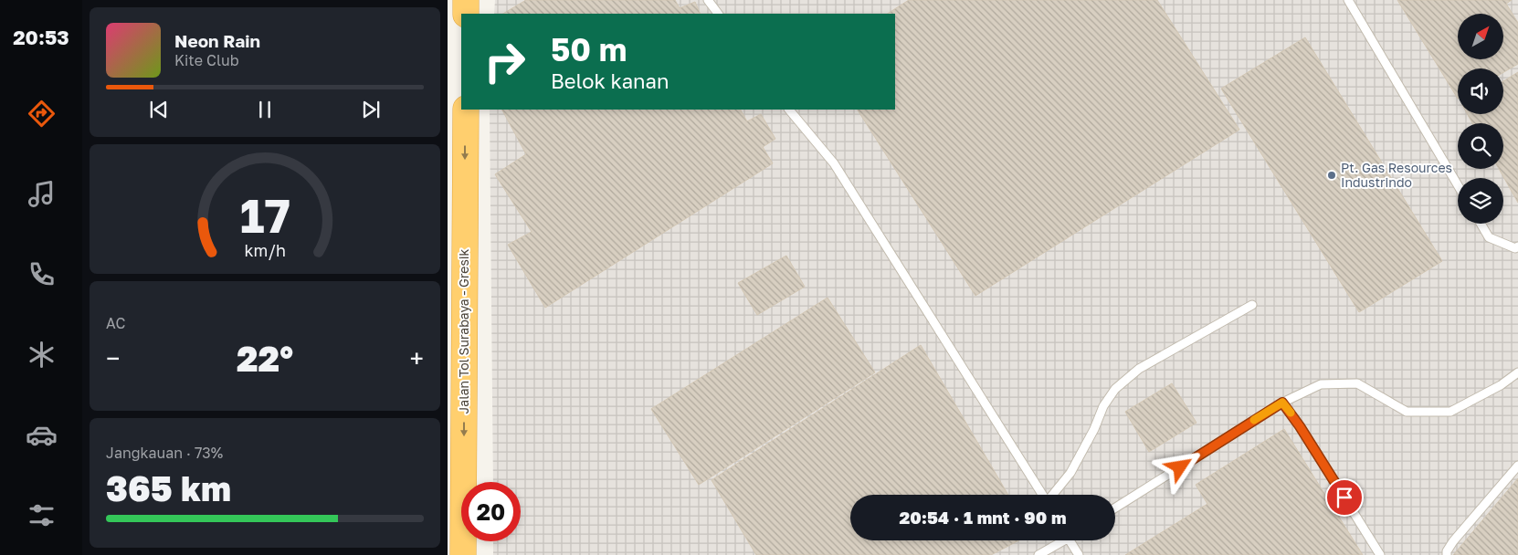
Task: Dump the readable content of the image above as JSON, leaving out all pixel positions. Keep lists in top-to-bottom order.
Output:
{
  "streets": {
    "highway": ["Jalan Tol Surabaya - Gresik"]
  },
  "one_way": ["Jalan Tol Surabaya - Gresik"],
  "places": ["Pt. Gas Resources Industrindo"],
  "north": "top right",
  "page": {
    "tabs": "20:53",
    "turn": ["50 m", "Belok kanan"],
    "song": ["Neon Rain", "Kite Club"],
    "tile": [
      "AC",
      ["Jangkauan · 73%", "365 km"]
    ],
    "heat": ["−", "22°", "+"],
    "limit": "20",
    "trip": "20:54 · 1 mnt · 90 m",
    "gauge": ["17", "km/h"]
  }
}
